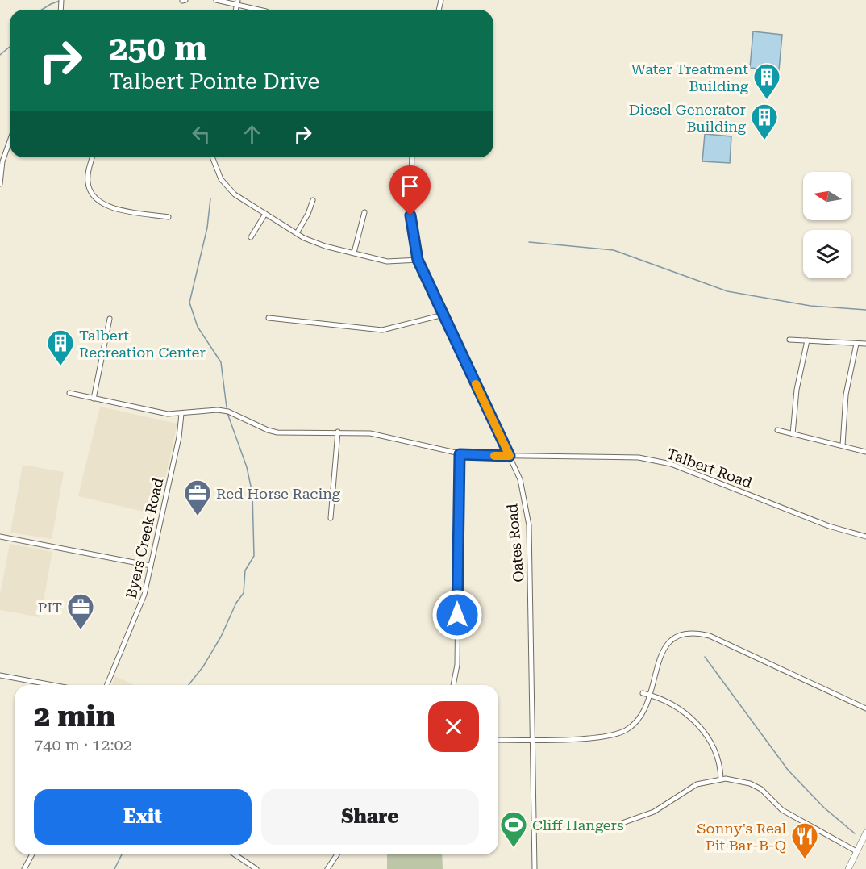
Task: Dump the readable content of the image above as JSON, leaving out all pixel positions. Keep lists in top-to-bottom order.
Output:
{
  "streets": {
    "street": ["Talbert Road", "Byers Creek Road", "Oates Road"]
  },
  "crossings": [
    ["Talbert Road", "Byers Creek Road"],
    ["Talbert Road", "Oates Road"]
  ],
  "places": {
    "building": ["Water Treatment Building", "Diesel Generator Building", "Talbert Recreation Center"],
    "office": ["Red Horse Racing", "PIT"],
    "sports": ["Cliff Hangers"],
    "restaurant": ["Sonny's Real Pit Bar-B-Q"]
  },
  "north": "left",
  "page": {
    "turn": ["250 m", "Talbert Pointe Drive"],
    "heading": ["2 min", "740 m · 12:02"],
    "buttons": ["Exit", "Share"]
  }
}
